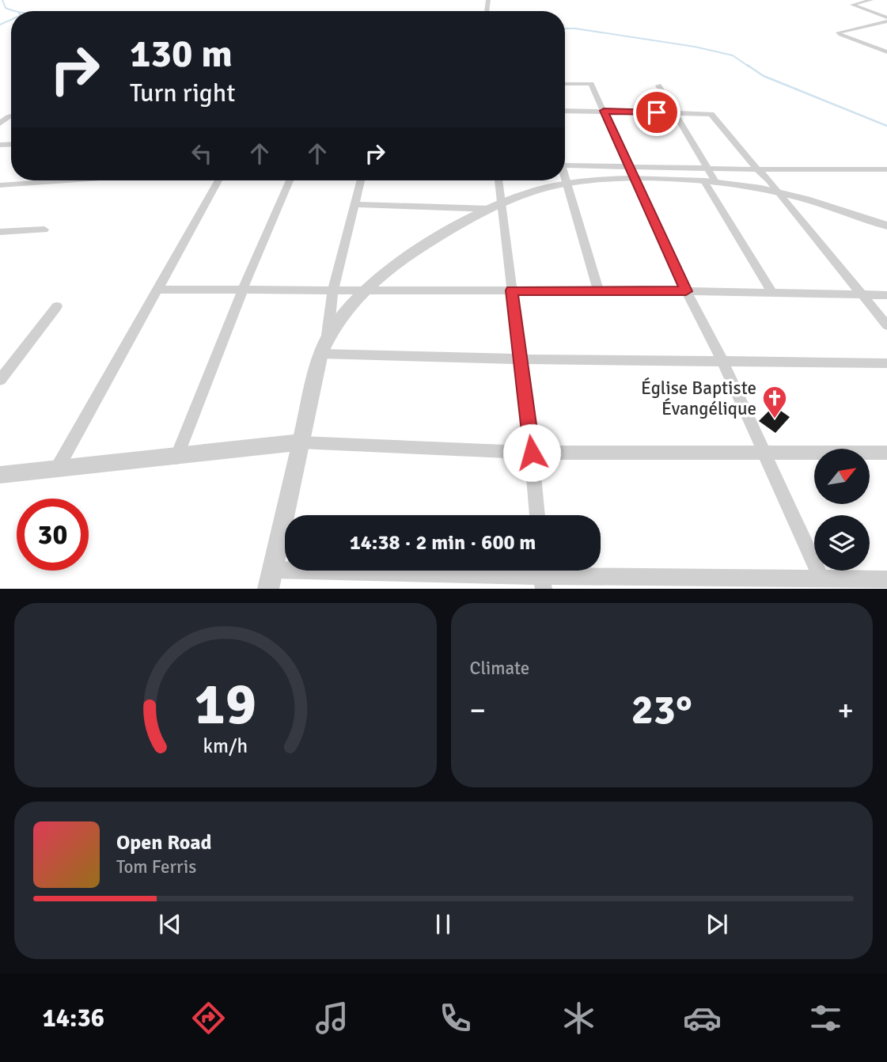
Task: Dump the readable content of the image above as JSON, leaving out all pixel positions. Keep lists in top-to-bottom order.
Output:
{
  "places": {
    "church": ["Église Baptiste Évangélique"]
  },
  "north": "top right",
  "page": {
    "turn": ["130 m", "Turn right"],
    "limit": "30",
    "trip": "14:38 · 2 min · 600 m",
    "tile": "Climate",
    "heat": ["−", "23°", "+"],
    "song": ["Open Road", "Tom Ferris"],
    "tabs": "14:36",
    "gauge": ["19", "km/h"]
  }
}
